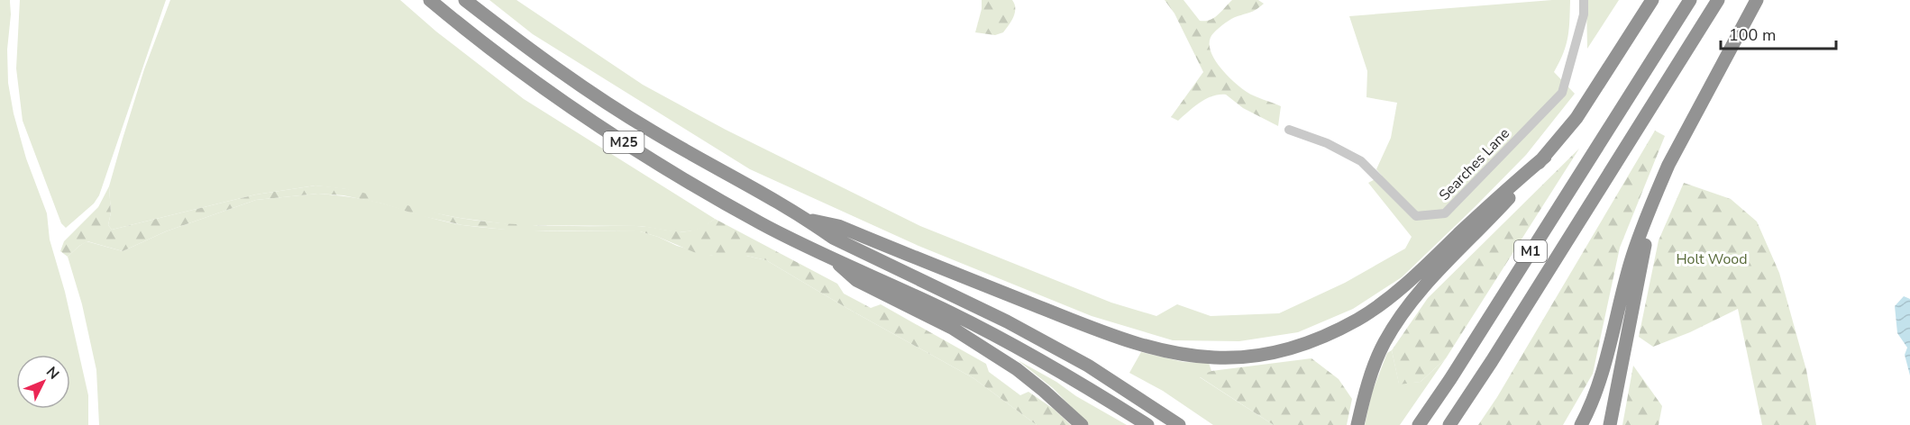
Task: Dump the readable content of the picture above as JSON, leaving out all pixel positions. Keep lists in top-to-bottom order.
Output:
{
  "streets": {
    "highway": ["M25", "M1"],
    "street": ["Searches Lane"]
  },
  "parks": ["Holt Wood"],
  "scale_bar": "100 m",
  "north": "top right"
}
